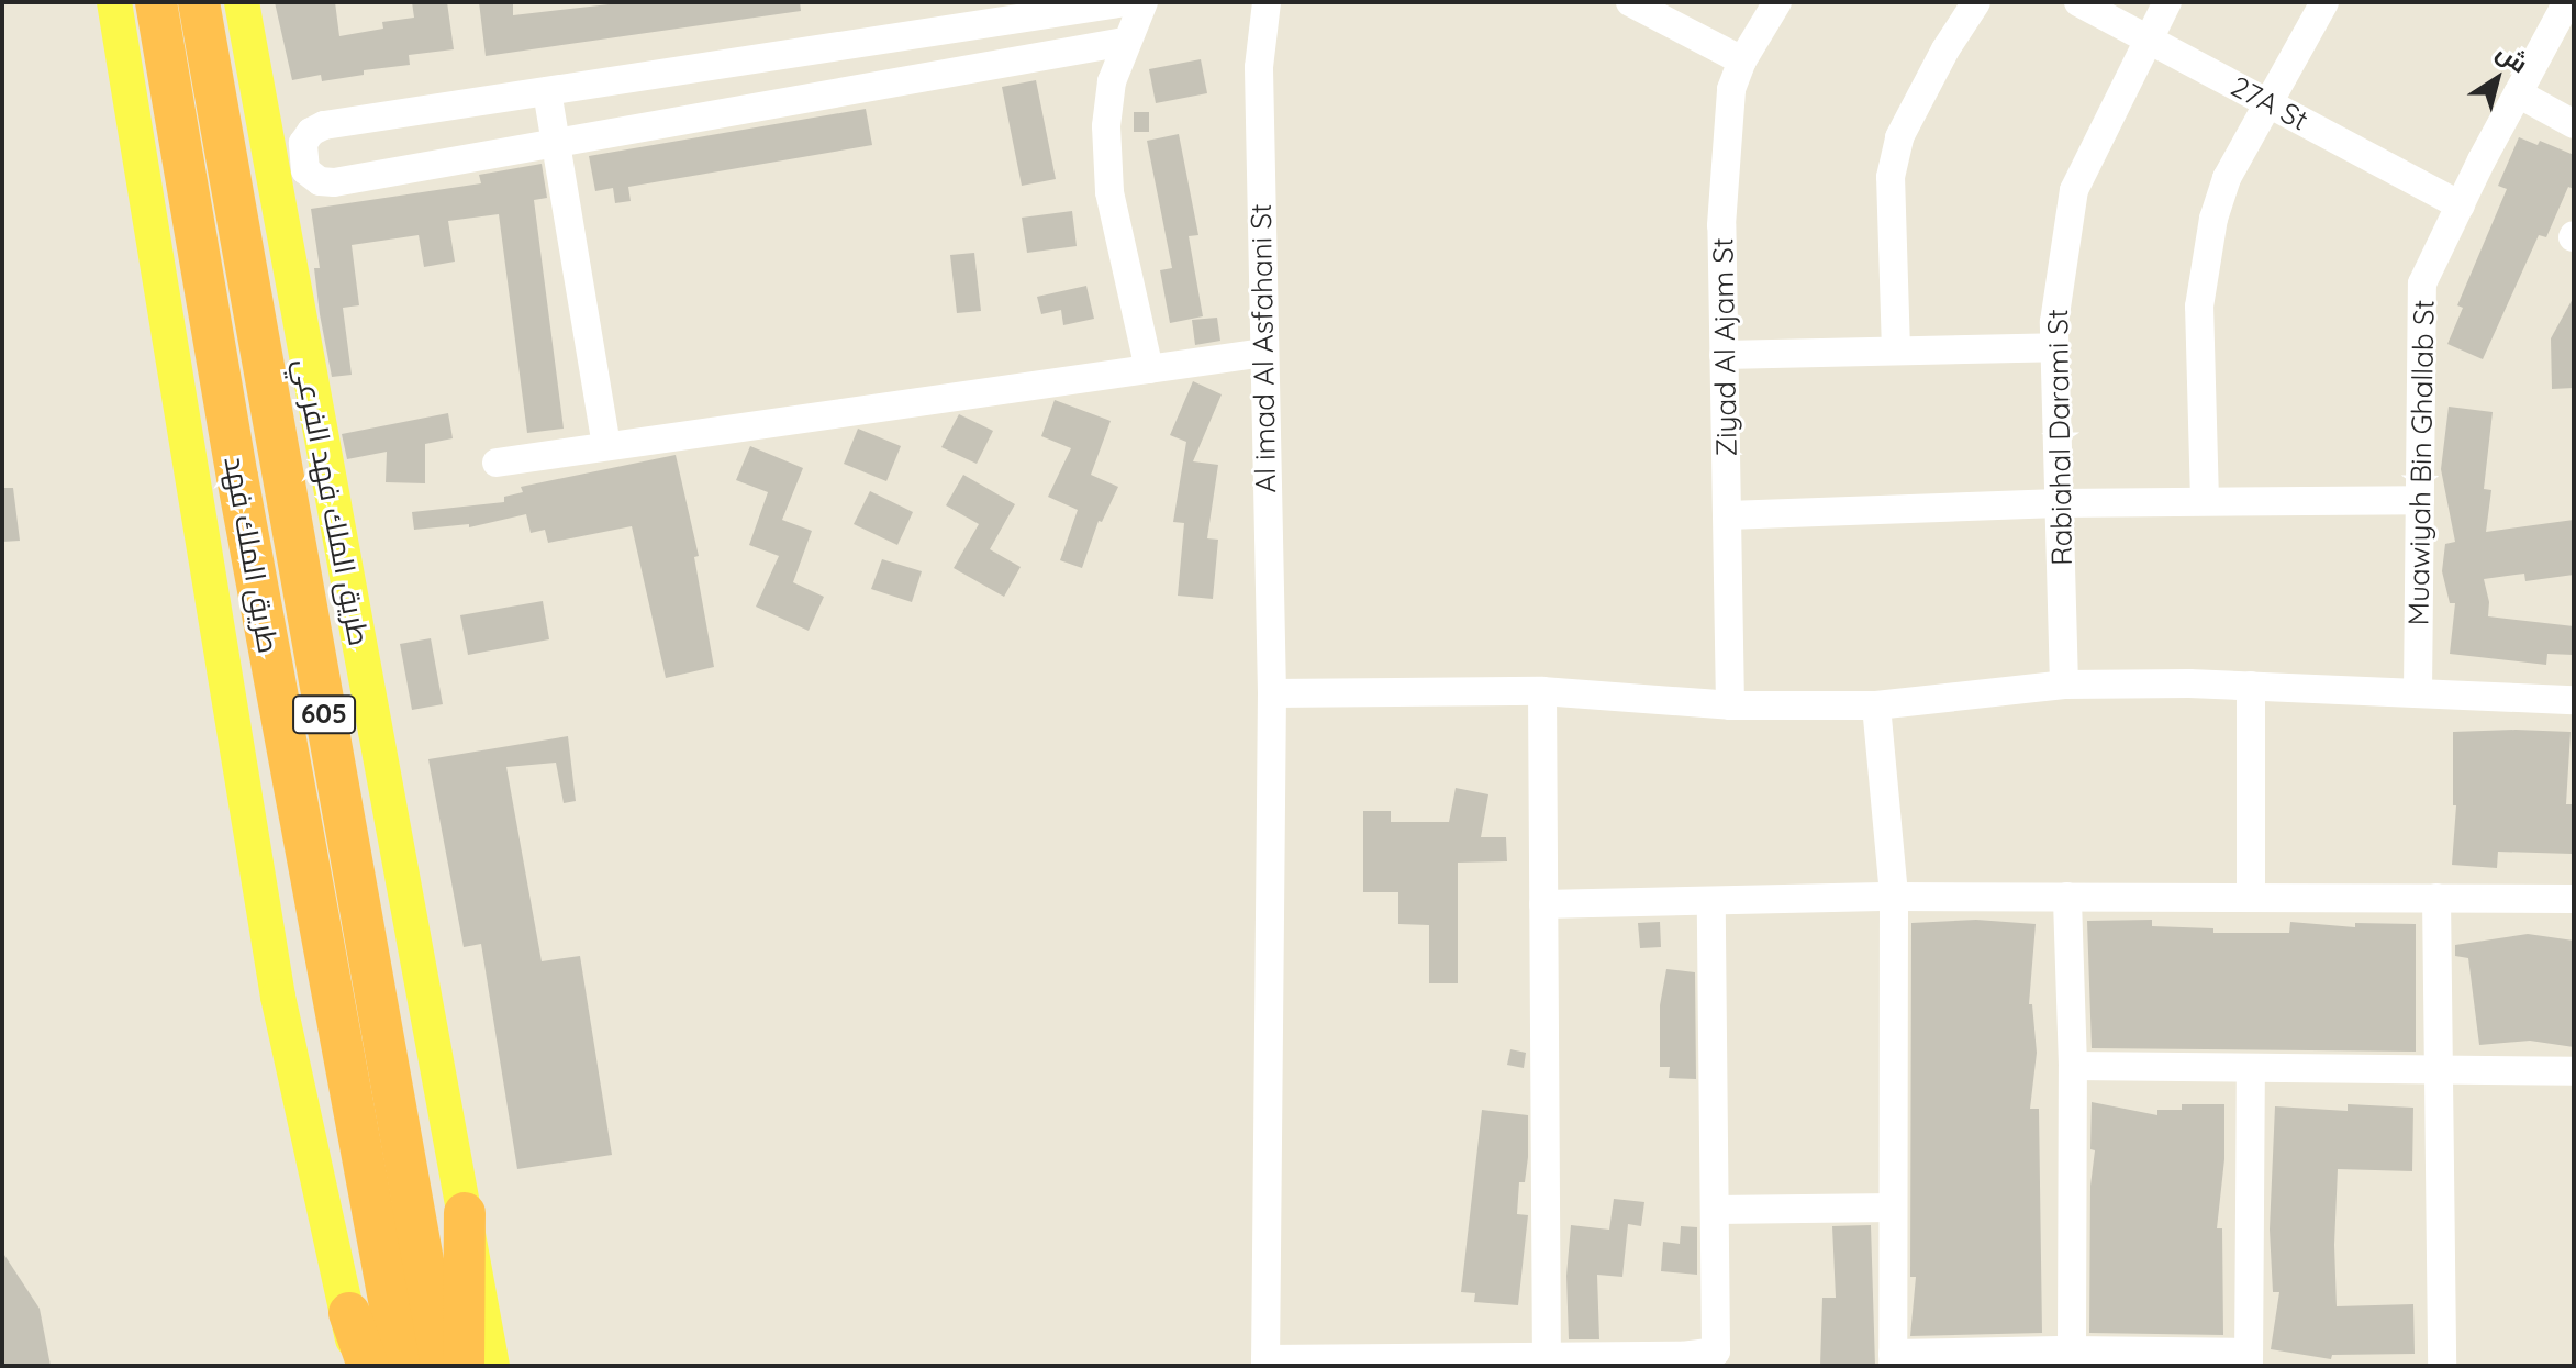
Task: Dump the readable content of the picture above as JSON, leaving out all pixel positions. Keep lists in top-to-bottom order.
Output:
{
  "streets": {
    "highway": ["طريق الملك فهد", "605"],
    "main road": ["طريق الملك فهد الفرعي"],
    "street": [
      "27A St",
      "Ziyad Al Ajam St",
      "Al imad Al Asfahani St",
      "Rabiahal Darami St",
      "Muawiyah Bin Ghallab St"
    ]
  },
  "crossings": [
    ["27A St", "Rabiahal Darami St"],
    ["27A St", "Muawiyah Bin Ghallab St"]
  ],
  "north": "top right"
}
